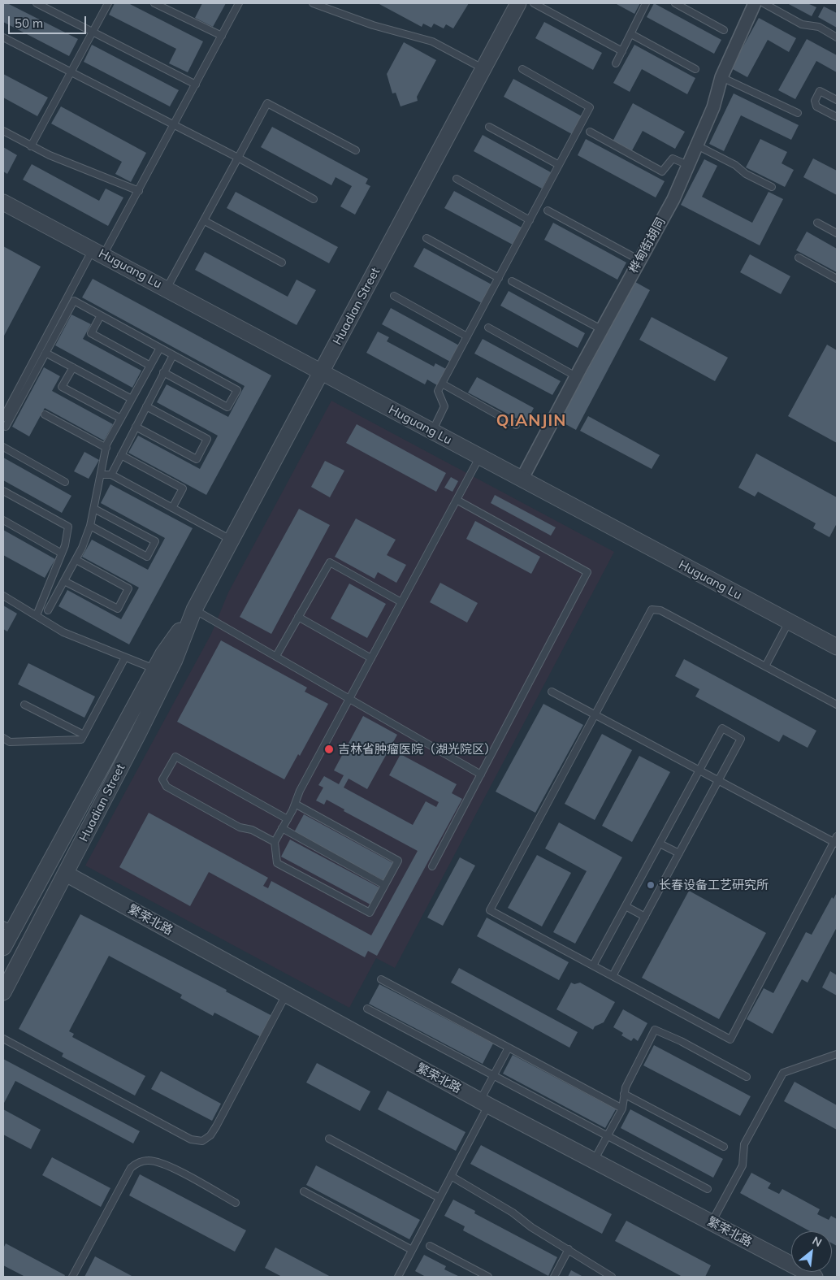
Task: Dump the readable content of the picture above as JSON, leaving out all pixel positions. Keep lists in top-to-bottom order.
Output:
{
  "streets": {
    "street": [
      "桦甸街胡同",
      "Huguang Lu",
      "Huadian Street",
      "繁荣北路"
    ]
  },
  "crossings": [
    ["桦甸街胡同", "Huguang Lu"],
    ["Huguang Lu", "Huadian Street"],
    ["Huadian Street", "繁荣北路"]
  ],
  "districts": ["QIANJIN"],
  "places": ["吉林省肿瘤医院（湖光院区）", "长春设备工艺研究所"],
  "scale_bar": "50 m",
  "north": "top right"
}
